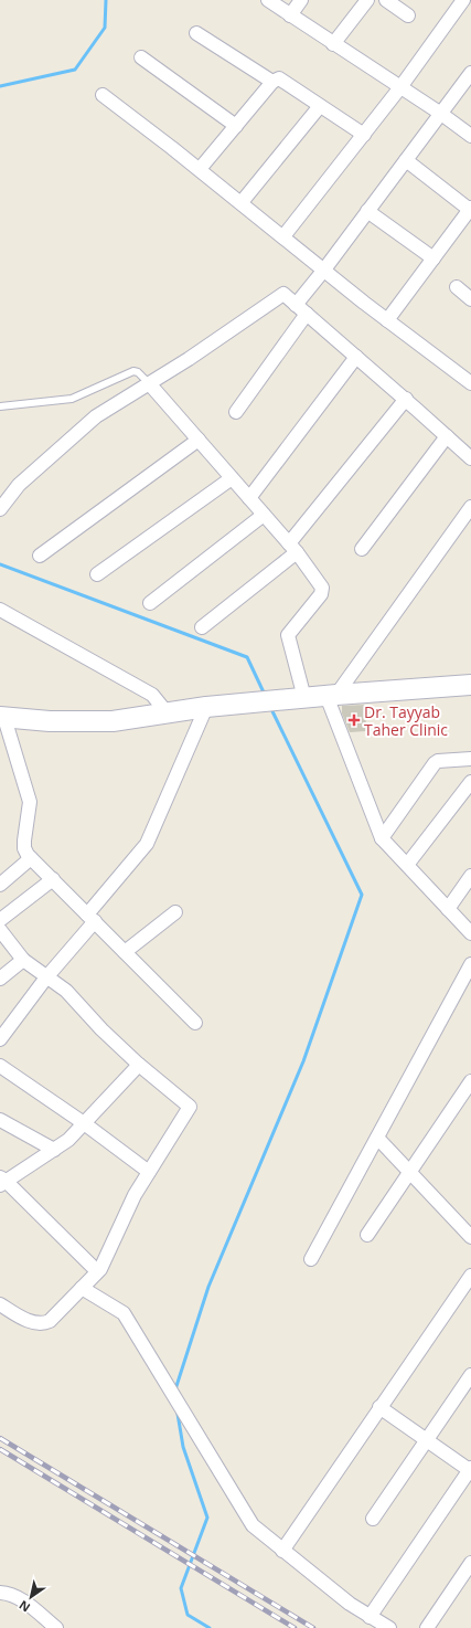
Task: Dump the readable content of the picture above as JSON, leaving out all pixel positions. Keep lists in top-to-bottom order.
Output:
{
  "places": {
    "health": ["Dr. Tayyab Taher Clinic"]
  },
  "north": "bottom left"
}
